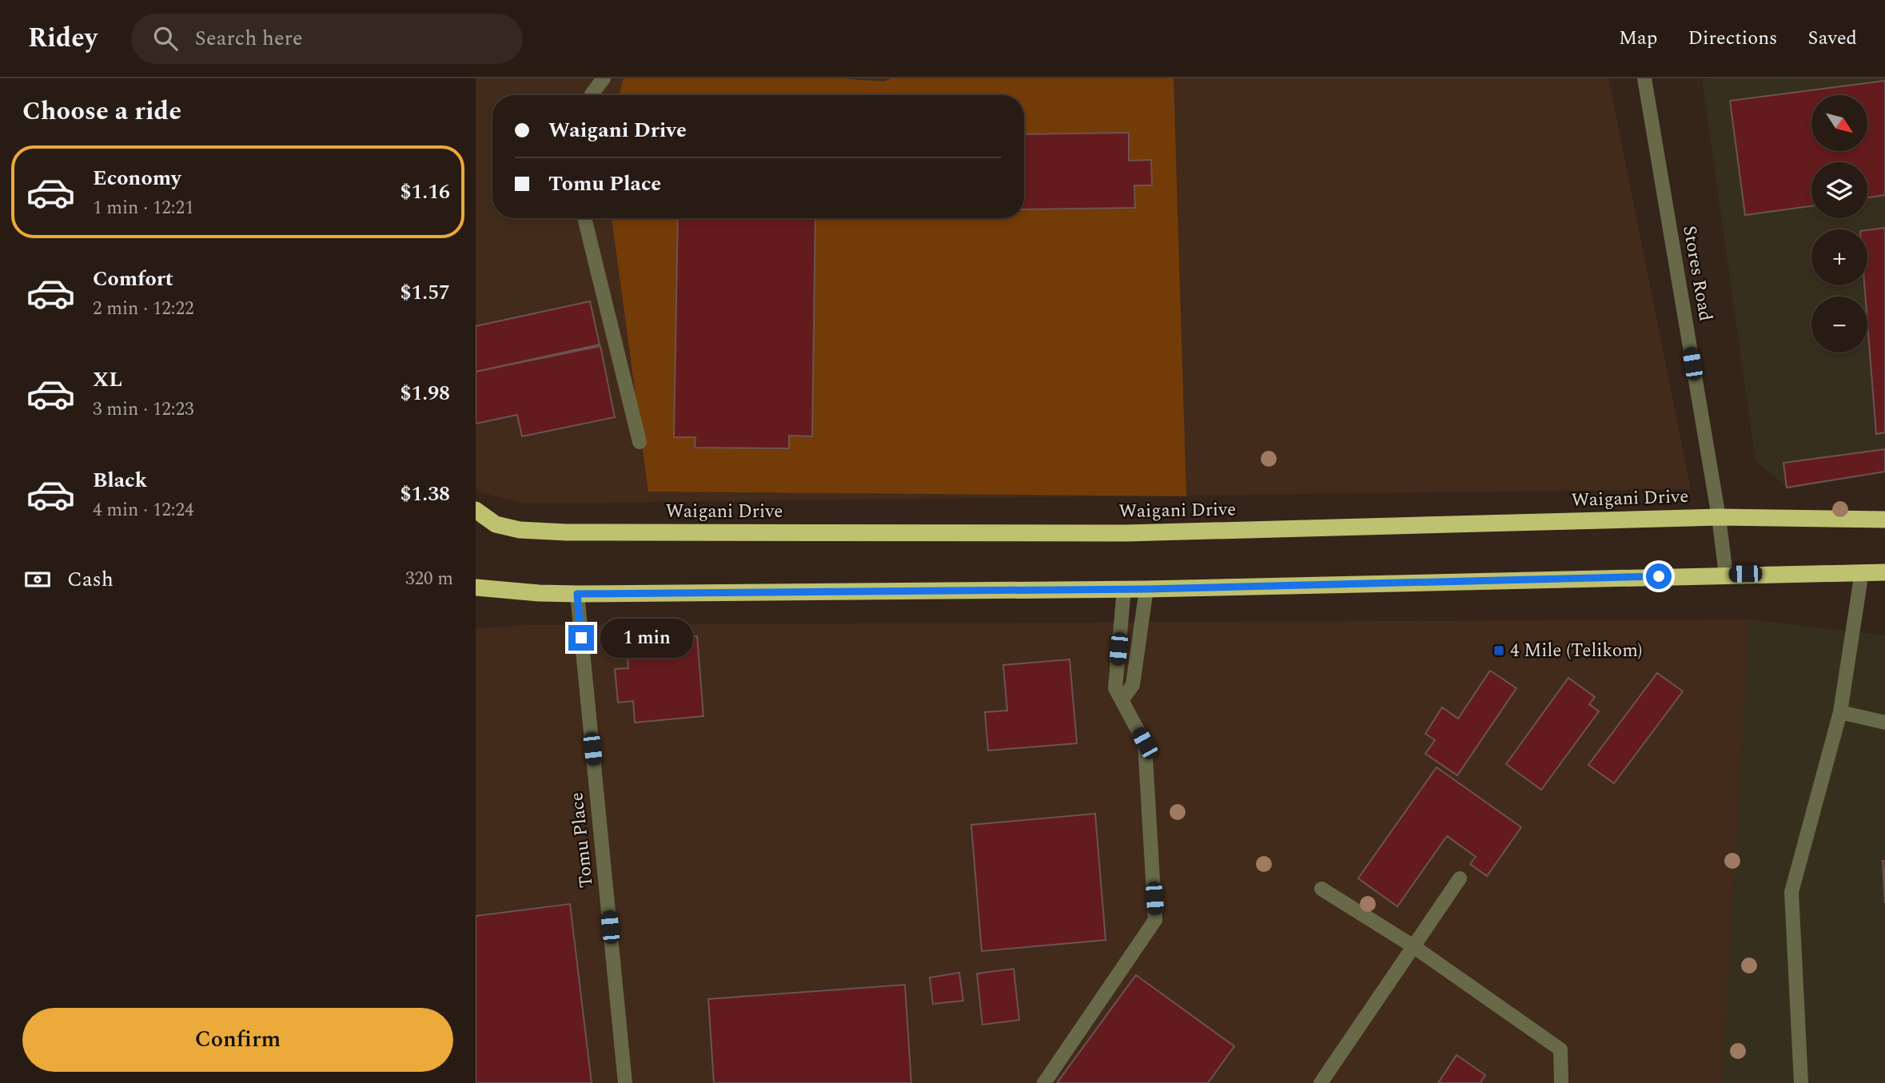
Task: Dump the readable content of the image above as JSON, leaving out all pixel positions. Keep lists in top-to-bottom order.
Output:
{
  "streets": {
    "highway": ["Waigani Drive"],
    "street": ["Stores Road", "Tomu Place"]
  },
  "crossings": [
    ["Stores Road", "Waigani Drive"]
  ],
  "places": {
    "transit": ["4 Mile (Telikom)"]
  },
  "north": "bottom right",
  "page": {
    "header": "Ridey",
    "search": "Search here",
    "nav": ["Map", "Directions", "Saved"],
    "heading": "Choose a ride",
    "map_buttons": ["+", "−"],
    "banner": ["Waigani Drive", "Tomu Place"],
    "list": [
      {
        "name": "Economy",
        "note": "1 min · 12:21",
        "value": "$1.16"
      },
      {
        "name": "Comfort",
        "note": "2 min · 12:22",
        "value": "$1.57"
      },
      {
        "name": "XL",
        "note": "3 min · 12:23",
        "value": "$1.98"
      },
      {
        "name": "Black",
        "note": "4 min · 12:24",
        "value": "$1.38"
      }
    ],
    "pay": ["Cash", "320 m"],
    "bubble": "1 min",
    "buttons": "Confirm"
  }
}
